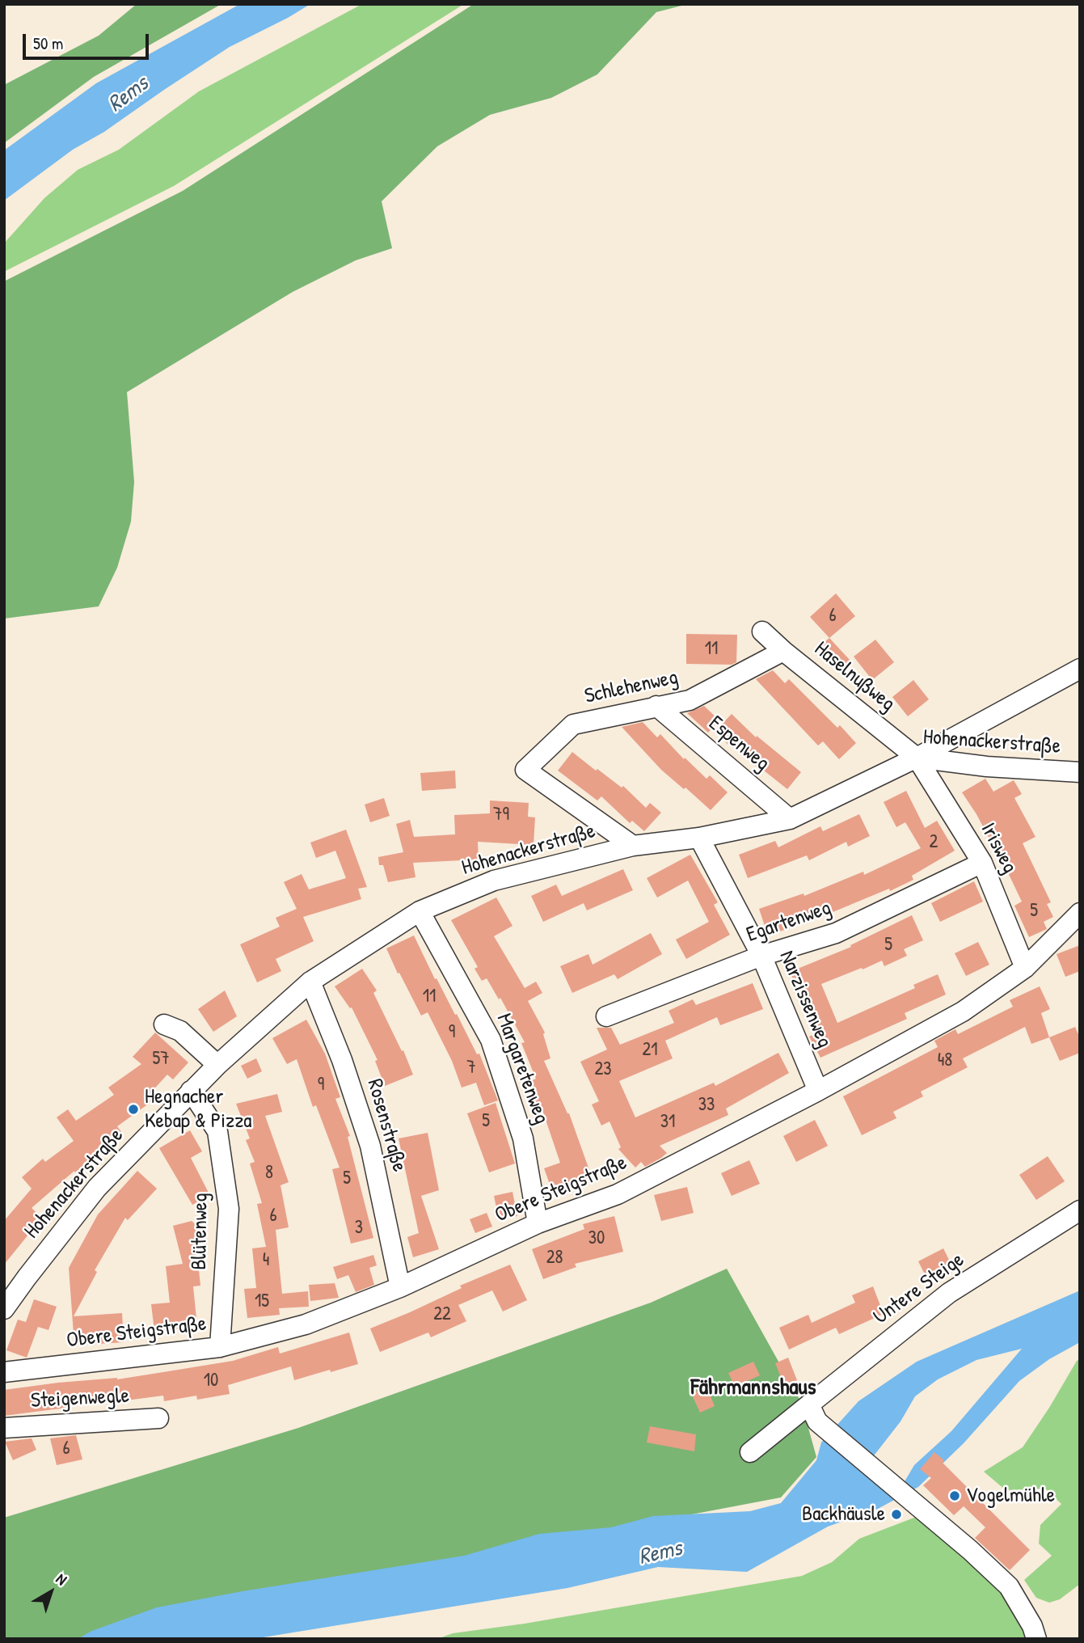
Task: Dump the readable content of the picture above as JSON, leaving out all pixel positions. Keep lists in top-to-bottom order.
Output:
{
  "streets": {
    "street": [
      "Haselnußweg",
      "Schlehenweg",
      "Hohenackerstraße",
      "Espenweg",
      "Irisweg",
      "Egartenweg",
      "Narzissenweg",
      "Margaretenweg",
      "Rosenstraße",
      "Obere Steigstraße",
      "Blütenweg",
      "Untere Steige",
      "Steigenwegle"
    ]
  },
  "crossings": [
    ["Haselnußweg", "Schlehenweg"],
    ["Haselnußweg", "Hohenackerstraße"],
    ["Haselnußweg", "Irisweg"],
    ["Schlehenweg", "Hohenackerstraße"],
    ["Schlehenweg", "Espenweg"],
    ["Hohenackerstraße", "Espenweg"],
    ["Hohenackerstraße", "Irisweg"],
    ["Hohenackerstraße", "Narzissenweg"],
    ["Hohenackerstraße", "Margaretenweg"],
    ["Hohenackerstraße", "Rosenstraße"],
    ["Hohenackerstraße", "Blütenweg"],
    ["Irisweg", "Egartenweg"],
    ["Irisweg", "Obere Steigstraße"],
    ["Egartenweg", "Narzissenweg"],
    ["Narzissenweg", "Obere Steigstraße"],
    ["Margaretenweg", "Obere Steigstraße"],
    ["Rosenstraße", "Obere Steigstraße"],
    ["Obere Steigstraße", "Blütenweg"]
  ],
  "districts": ["Fährmannshaus"],
  "water": ["Rems"],
  "places": ["Hegnacher Kebap & Pizza", "Vogelmühle", "Backhäusle"],
  "house_numbers": [
    "6",
    "11",
    "79",
    "2",
    "5",
    "5",
    "11",
    "9",
    "21",
    "57",
    "48",
    "7",
    "23",
    "9",
    "33",
    "5",
    "31",
    "8",
    "5",
    "6",
    "3",
    "30",
    "28",
    "4",
    "15",
    "22",
    "10",
    "6"
  ],
  "scale_bar": "50 m",
  "north": "top right"
}
